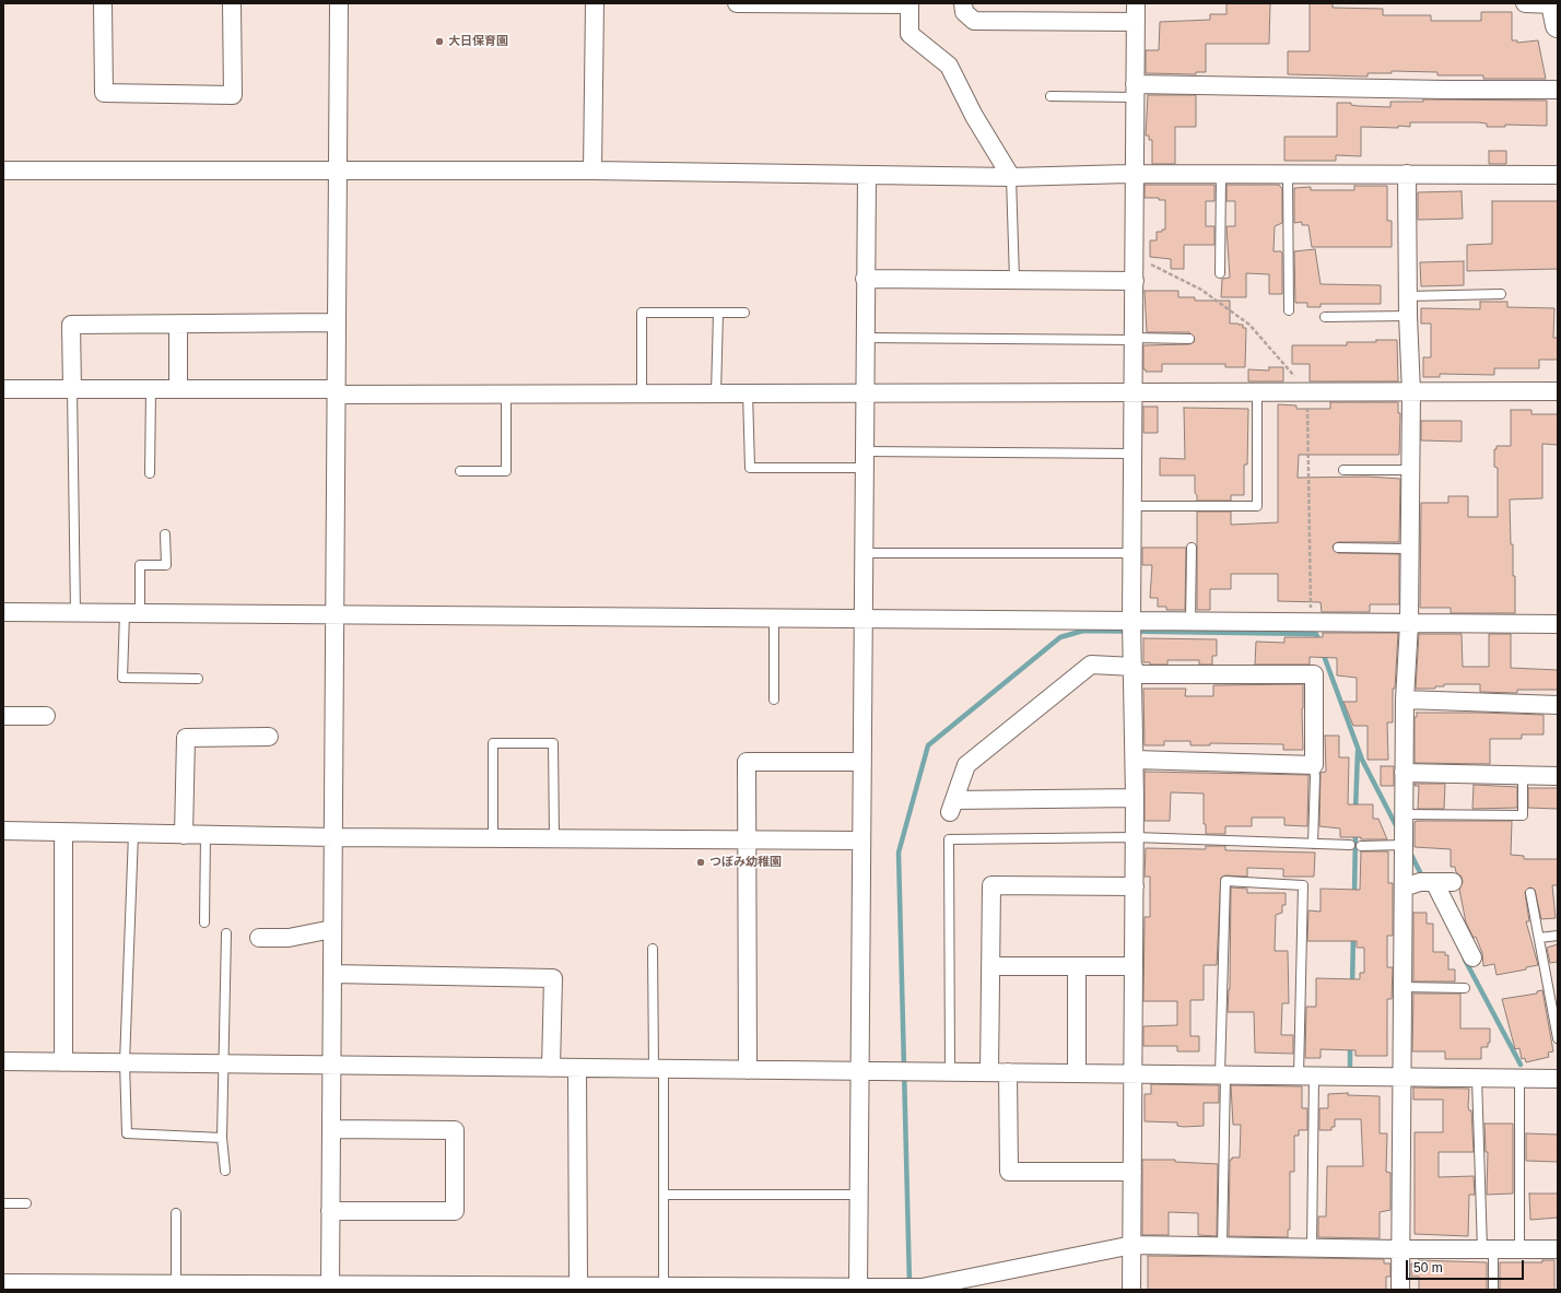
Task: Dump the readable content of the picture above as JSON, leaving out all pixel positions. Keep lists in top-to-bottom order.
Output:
{
  "places": ["大日保育園", "つぼみ幼稚園"],
  "scale_bar": "50 m"
}
